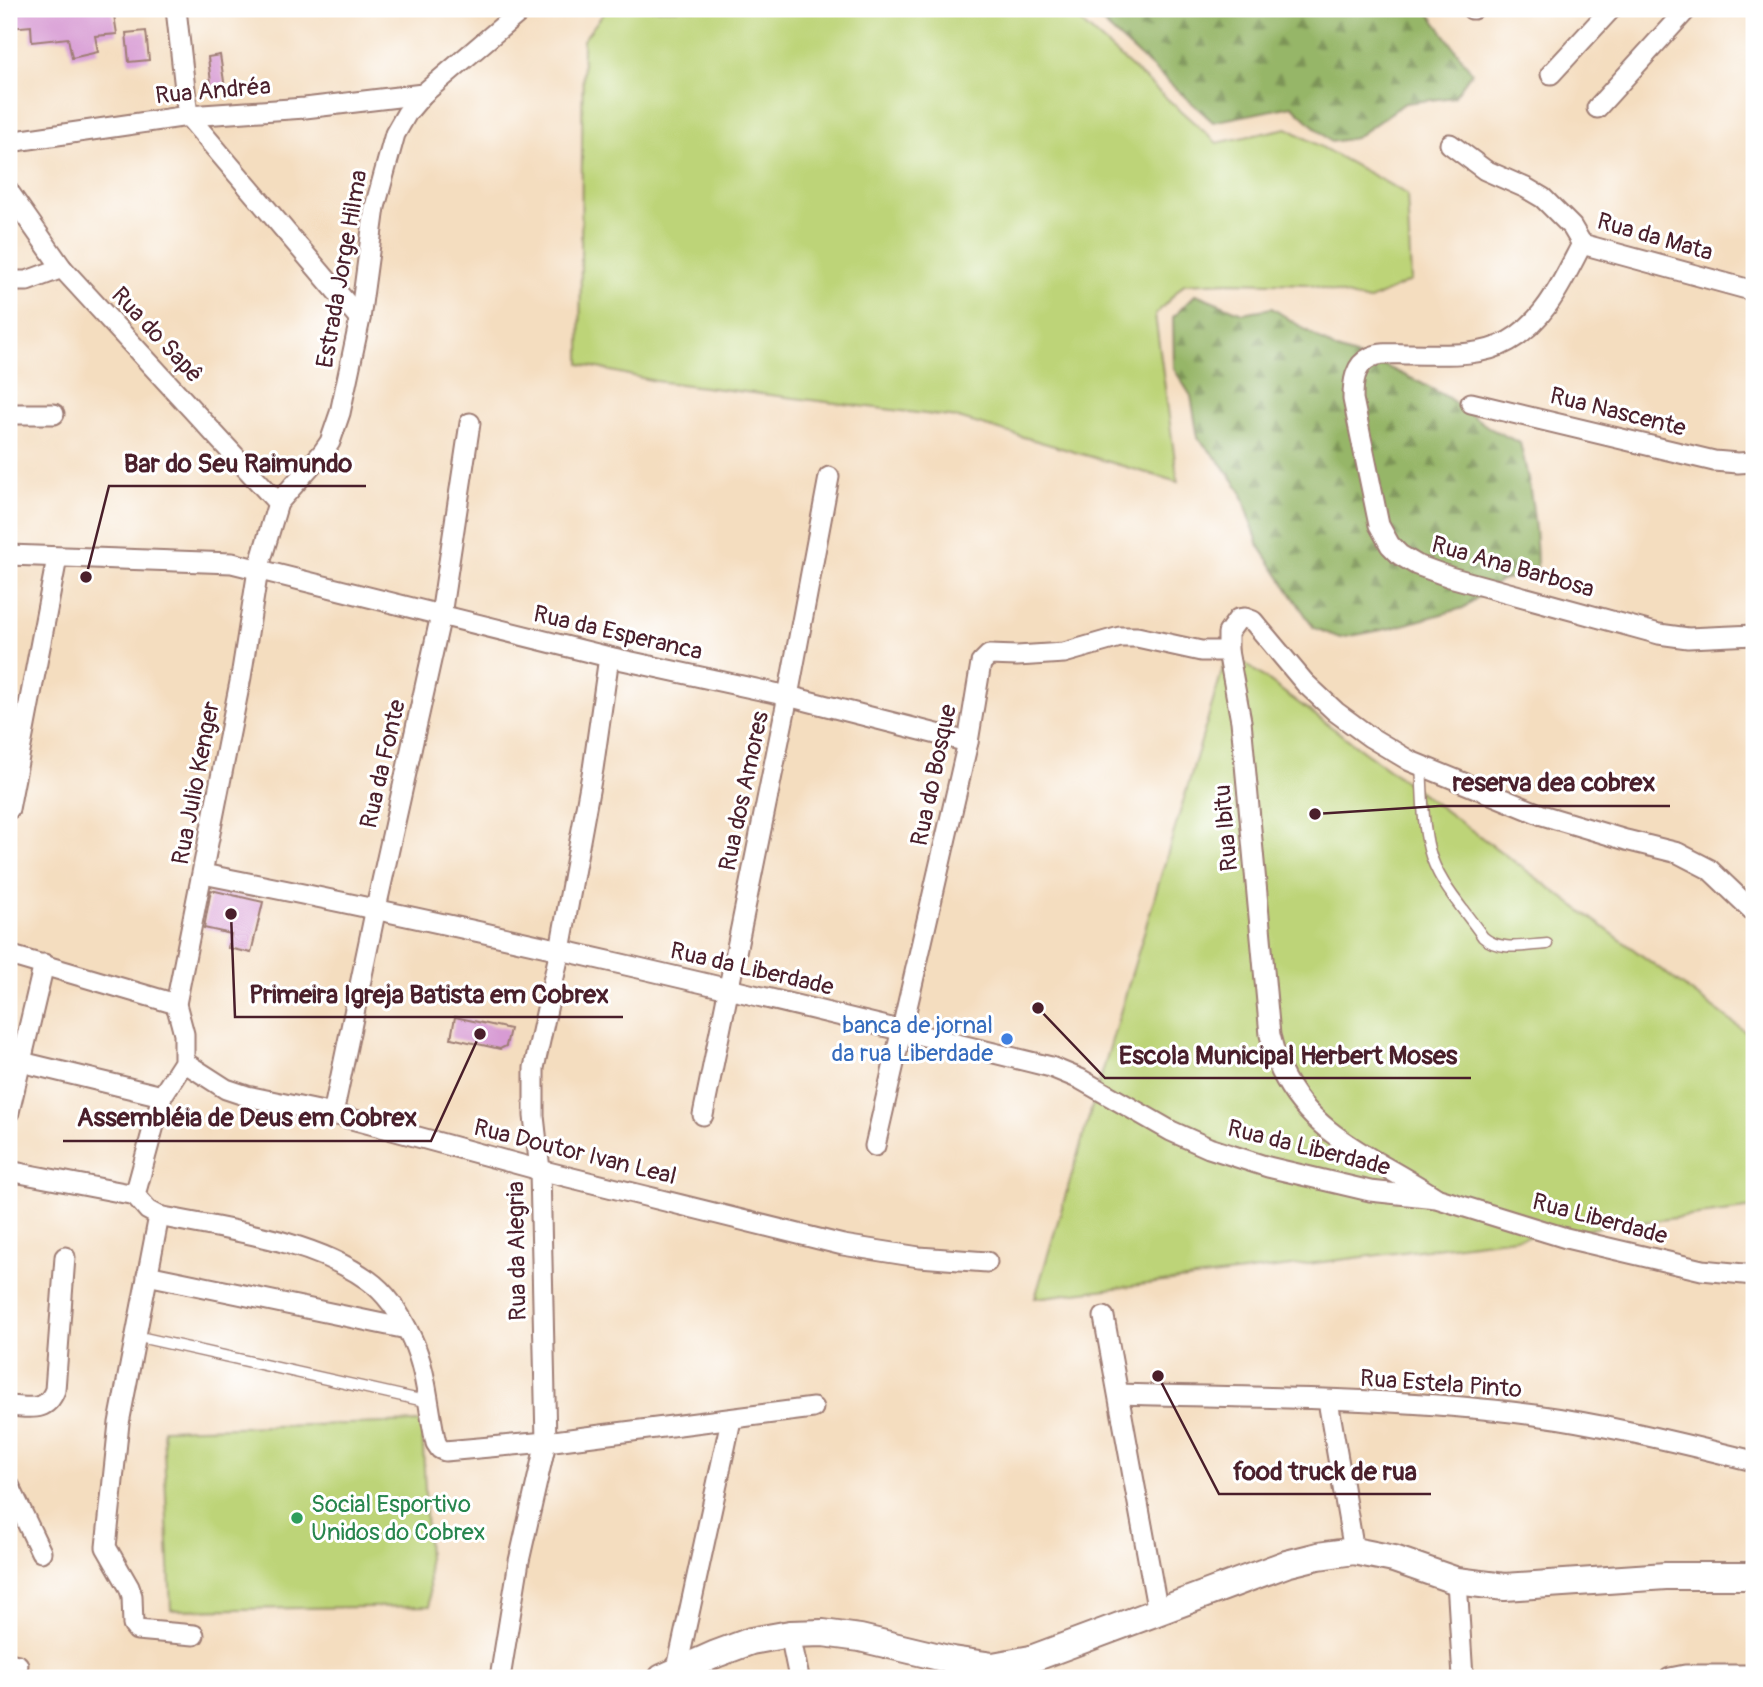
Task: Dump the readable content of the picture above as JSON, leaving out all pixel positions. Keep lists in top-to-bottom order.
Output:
{
  "streets": {
    "street": [
      "Rua Andréa",
      "Rua da Mata",
      "Estrada Jorge Hilma",
      "Rua do Sapê",
      "Rua Nascente",
      "Rua Ana Barbosa",
      "Rua da Esperanca",
      "Rua da Fonte",
      "Rua do Bosque",
      "Rua Julio Kenger",
      "Rua dos Amores",
      "Rua Ibitu",
      "Rua da Liberdade",
      "Rua Doutor Ivan Leal",
      "Rua Liberdade",
      "Rua da Alegria",
      "Rua Estela Pinto"
    ]
  },
  "crossings": [
    ["Rua Andréa", "Estrada Jorge Hilma"],
    ["Rua da Mata", "Rua Ana Barbosa"],
    ["Estrada Jorge Hilma", "Rua do Sapê"],
    ["Estrada Jorge Hilma", "Rua da Esperanca"],
    ["Estrada Jorge Hilma", "Rua Julio Kenger"],
    ["Rua da Esperanca", "Rua da Fonte"],
    ["Rua da Esperanca", "Rua do Bosque"],
    ["Rua da Esperanca", "Rua Julio Kenger"],
    ["Rua da Esperanca", "Rua dos Amores"],
    ["Rua da Esperanca", "Rua da Alegria"],
    ["Rua da Fonte", "Rua da Liberdade"],
    ["Rua da Fonte", "Rua Doutor Ivan Leal"],
    ["Rua do Bosque", "Rua Ibitu"],
    ["Rua do Bosque", "Rua da Liberdade"],
    ["Rua Julio Kenger", "Rua da Liberdade"],
    ["Rua dos Amores", "Rua da Liberdade"],
    ["Rua Ibitu", "Rua da Liberdade"],
    ["Rua Ibitu", "Rua Liberdade"],
    ["Rua da Liberdade", "Rua Liberdade"],
    ["Rua da Liberdade", "Rua da Alegria"],
    ["Rua Doutor Ivan Leal", "Rua da Alegria"]
  ],
  "places": [
    "Bar do Seu Raimundo",
    "reserva dea cobrex",
    "Primeira Igreja Batista em Cobrex",
    "Escola Municipal Herbert Moses",
    "Assembléia de Deus em Cobrex",
    "banca de jornal da rua Liberdade",
    "food truck de rua",
    "Social Esportivo Unidos do Cobrex"
  ]
}
